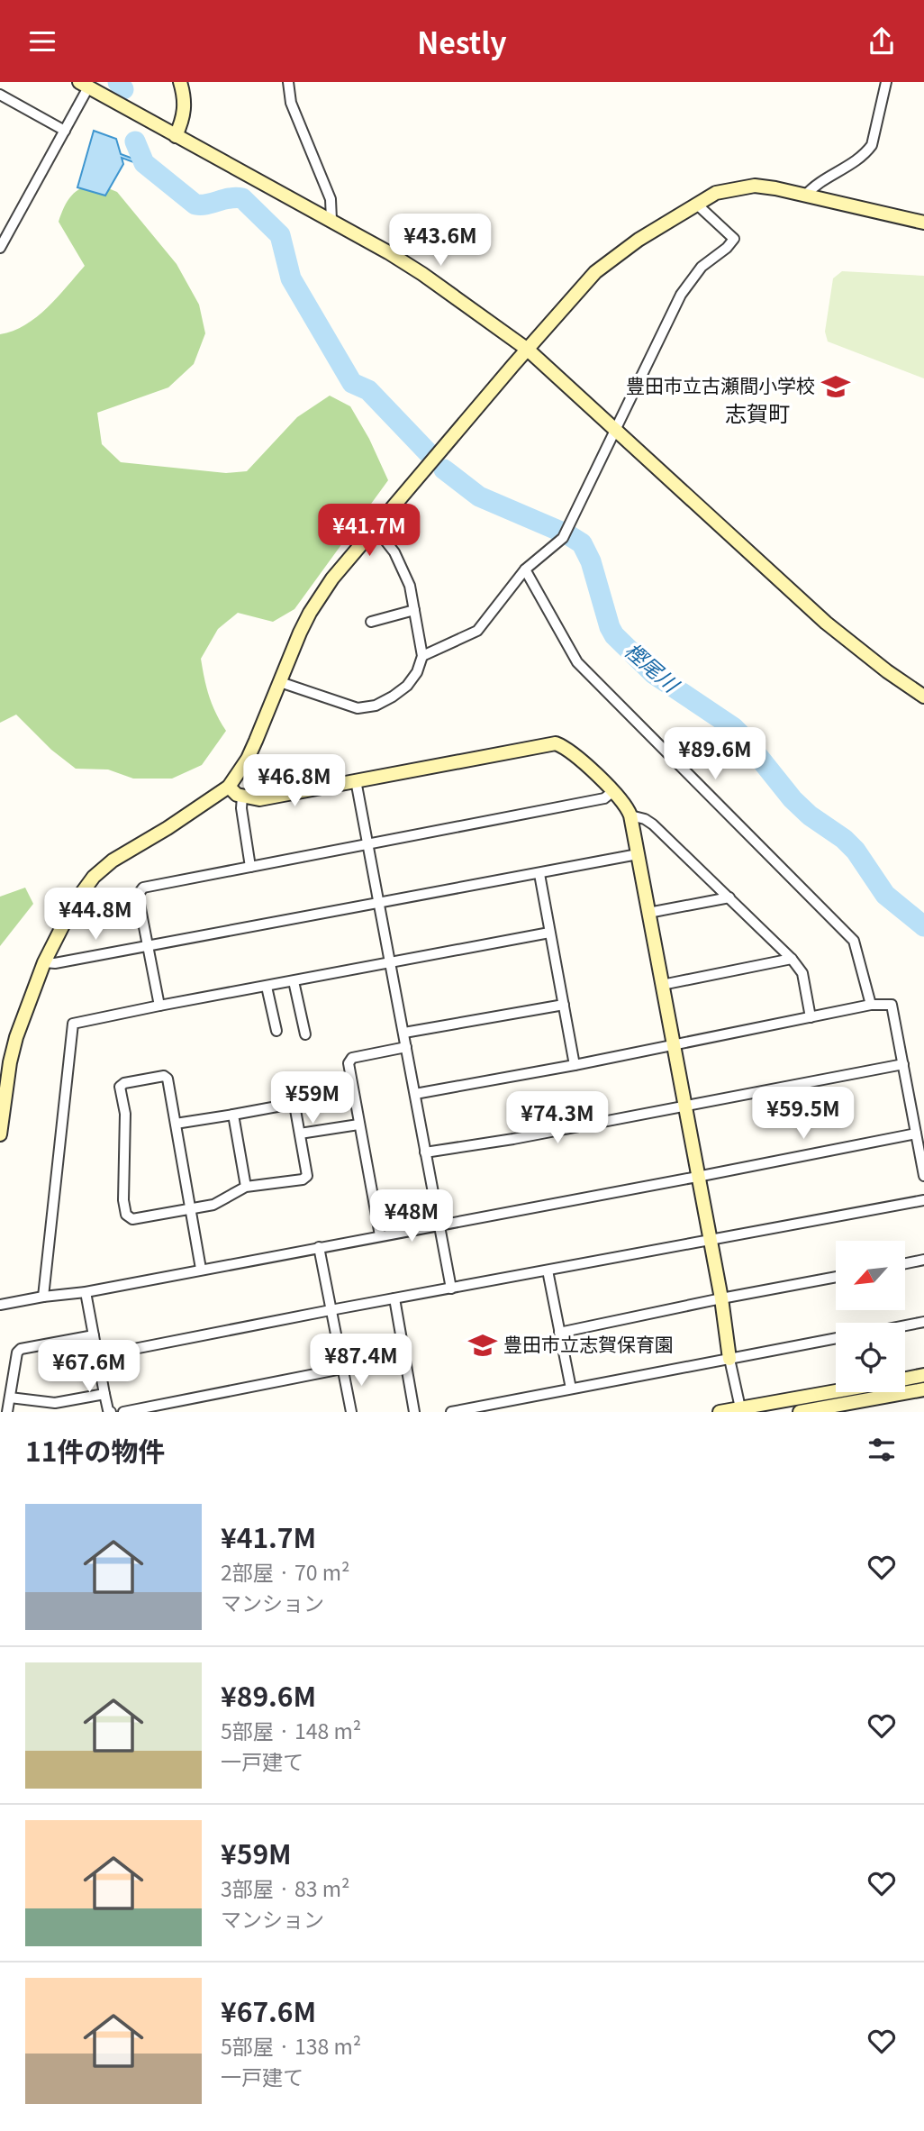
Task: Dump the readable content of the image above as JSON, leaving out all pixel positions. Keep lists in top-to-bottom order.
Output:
{
  "districts": ["志賀町"],
  "water": ["樫尾川"],
  "places": {
    "school or university": ["豊田市立古瀬間小学校", "豊田市立志賀保育園"]
  },
  "north": "bottom left",
  "page": {
    "header": "Nestly",
    "price": [
      "¥43.6M",
      "¥41.7M",
      "¥89.6M",
      "¥46.8M",
      "¥44.8M",
      "¥59M",
      "¥59.5M",
      "¥74.3M",
      "¥48M",
      "¥87.4M",
      "¥67.6M"
    ],
    "heading": "11件の物件",
    "list": [
      {
        "name": "¥41.7M",
        "note": "2部屋 · 70 m² · マンション"
      },
      {
        "name": "¥89.6M",
        "note": "5部屋 · 148 m² · 一戸建て"
      },
      {
        "name": "¥59M",
        "note": "3部屋 · 83 m² · マンション"
      },
      {
        "name": "¥67.6M",
        "note": "5部屋 · 138 m² · 一戸建て"
      }
    ]
  }
}
